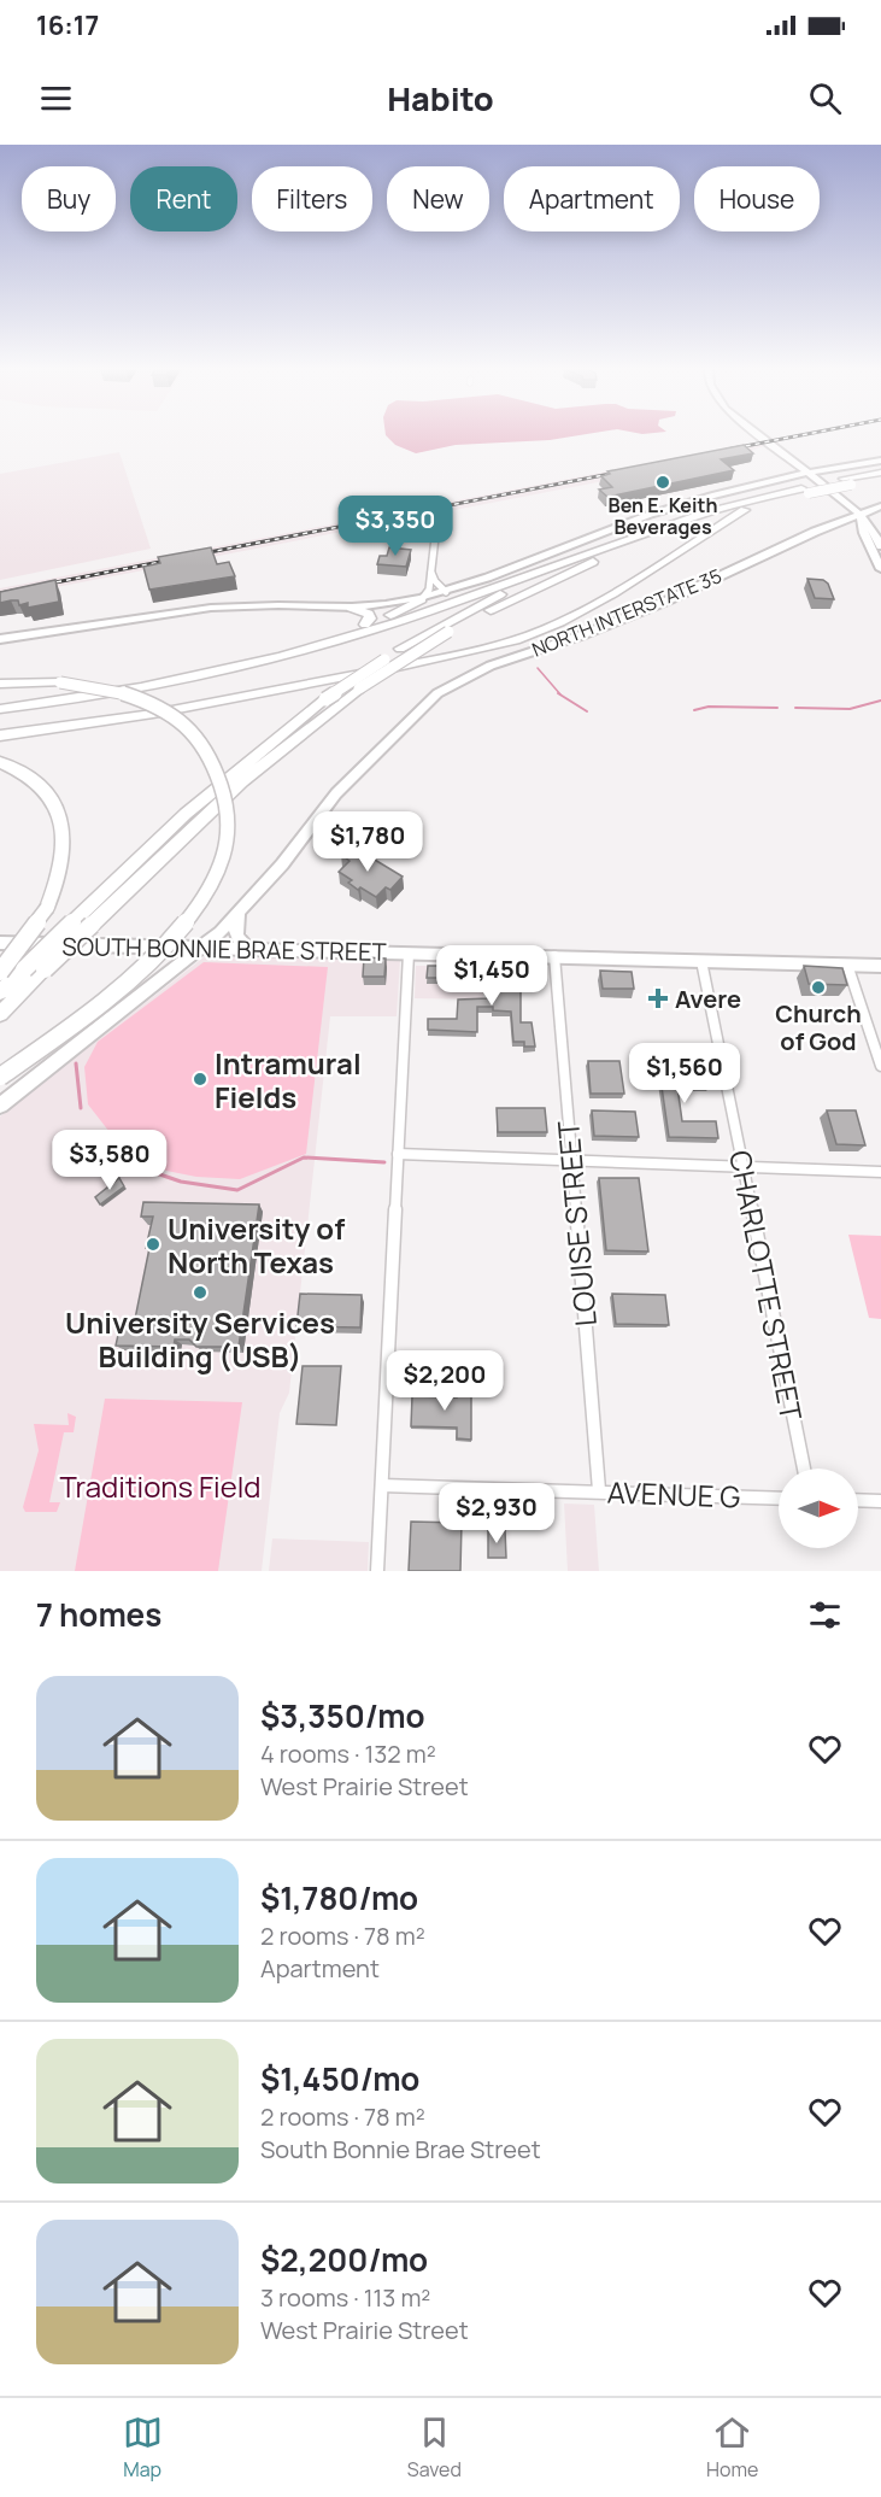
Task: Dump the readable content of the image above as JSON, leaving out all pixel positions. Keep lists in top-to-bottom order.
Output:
{
  "streets": {
    "main road": ["NORTH INTERSTATE 35", "SOUTH BONNIE BRAE STREET"],
    "street": ["LOUISE STREET", "CHARLOTTE STREET", "AVENUE G"]
  },
  "crossings": [
    ["NORTH INTERSTATE 35", "SOUTH BONNIE BRAE STREET"],
    ["SOUTH BONNIE BRAE STREET", "LOUISE STREET"],
    ["SOUTH BONNIE BRAE STREET", "CHARLOTTE STREET"],
    ["LOUISE STREET", "AVENUE G"]
  ],
  "parks": ["Traditions Field"],
  "places": {
    "other": [
      "Ben E. Keith Beverages",
      "Church of God",
      "Intramural Fields",
      "University of North Texas",
      "University Services Building (USB)"
    ],
    "health": ["Avere"]
  },
  "north": "right",
  "page": {
    "status": "16:17",
    "header": "Habito",
    "chip": [
      "Buy",
      "Rent",
      "Filters",
      "New",
      "Apartment",
      "House"
    ],
    "price": [
      "$3,350",
      "$1,780",
      "$1,450",
      "$1,560",
      "$3,580",
      "$2,200",
      "$2,930"
    ],
    "heading": "7 homes",
    "list": [
      {
        "name": "$3,350/mo",
        "note": "4 rooms · 132 m² · West Prairie Street"
      },
      {
        "name": "$1,780/mo",
        "note": "2 rooms · 78 m² · Apartment"
      },
      {
        "name": "$1,450/mo",
        "note": "2 rooms · 78 m² · South Bonnie Brae Street"
      },
      {
        "name": "$2,200/mo",
        "note": "3 rooms · 113 m² · West Prairie Street"
      }
    ],
    "tabs": ["Map", "Saved", "Home"]
  }
}
